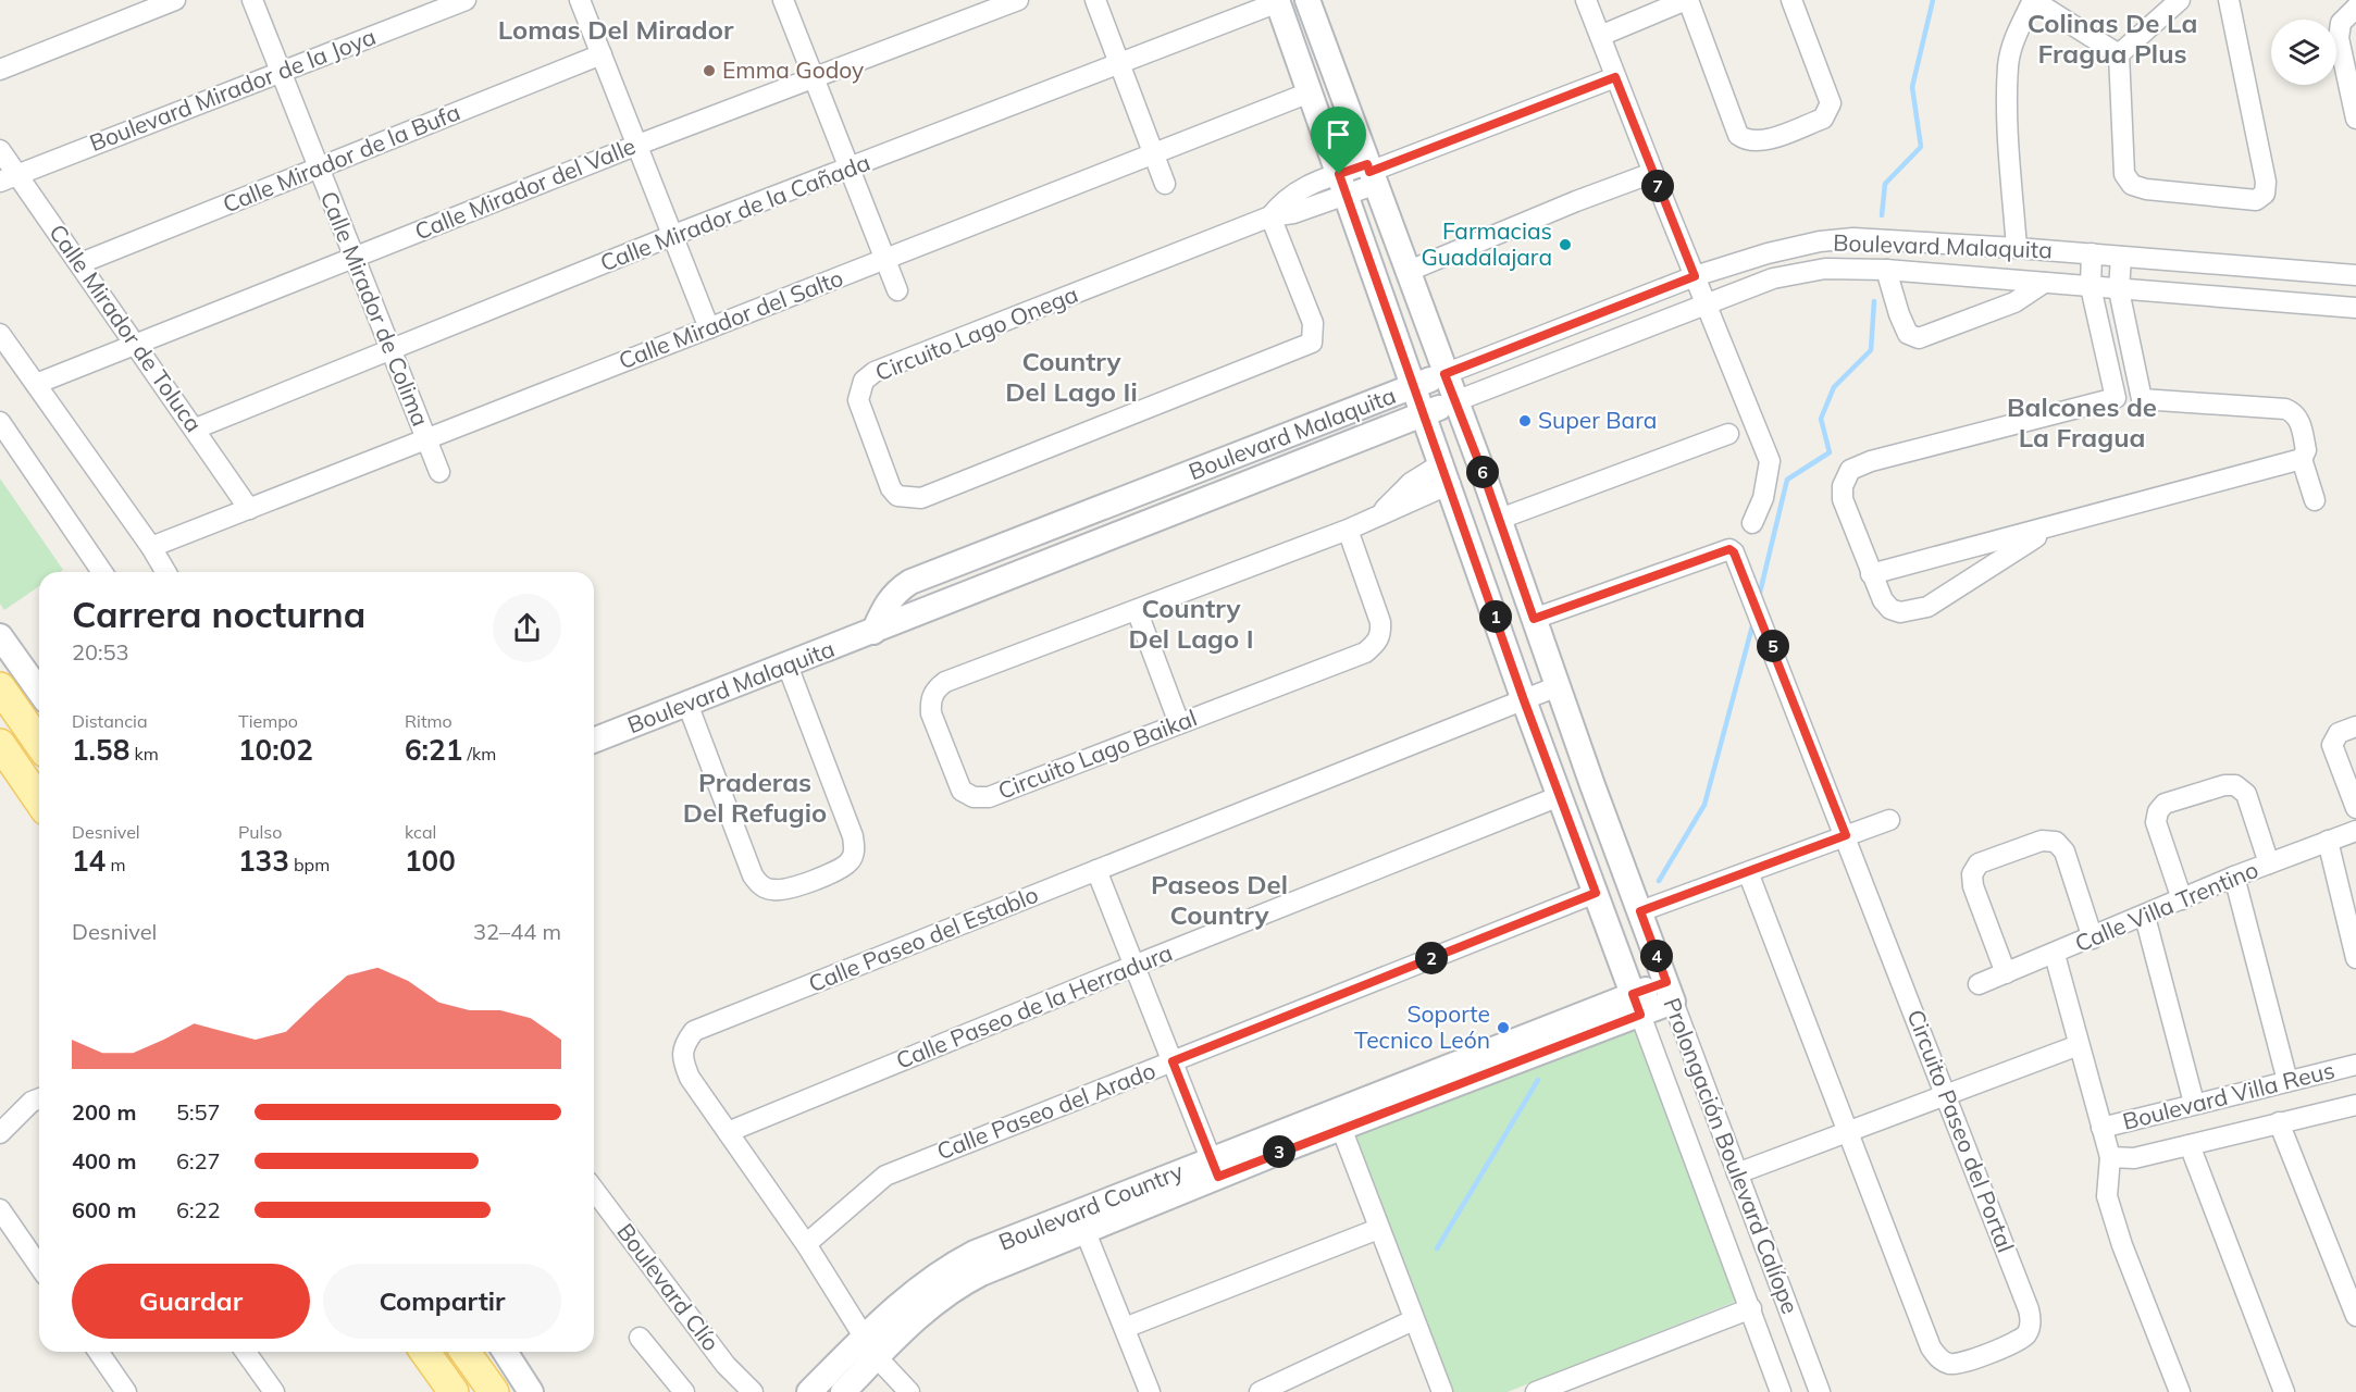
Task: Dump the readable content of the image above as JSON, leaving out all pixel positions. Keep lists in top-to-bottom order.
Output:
{
  "streets": {
    "street": [
      "Boulevard Mirador de la Joya",
      "Calle Mirador de la Bufa",
      "Calle Mirador del Valle",
      "Calle Mirador de la Cañada",
      "Boulevard Malaquita",
      "Calle Mirador de Colima",
      "Calle Mirador del Salto",
      "Calle Mirador de Toluca",
      "Circuito Lago Onega",
      "Circuito Lago Baikal",
      "Calle Villa Trentino",
      "Calle Paseo del Establo",
      "Calle Paseo de la Herradura",
      "Boulevard Villa Reus",
      "Calle Paseo del Arado",
      "Circuito Paseo del Portal",
      "Prolongación Boulevard Calíope",
      "Boulevard Country",
      "Boulevard Clío"
    ]
  },
  "crossings": [
    ["Boulevard Mirador de la Joya", "Calle Mirador de Colima"],
    ["Boulevard Mirador de la Joya", "Calle Mirador de Toluca"],
    ["Calle Mirador de la Bufa", "Calle Mirador de Colima"],
    ["Calle Mirador de la Bufa", "Calle Mirador de Toluca"],
    ["Calle Mirador del Valle", "Calle Mirador de Colima"],
    ["Calle Mirador del Valle", "Calle Mirador de Toluca"],
    ["Calle Mirador de la Cañada", "Calle Mirador de Colima"],
    ["Calle Mirador de la Cañada", "Calle Mirador de Toluca"],
    ["Calle Mirador de la Cañada", "Prolongación Boulevard Calíope"],
    ["Boulevard Malaquita", "Prolongación Boulevard Calíope"],
    ["Calle Mirador de Colima", "Calle Mirador del Salto"],
    ["Calle Mirador del Salto", "Calle Mirador de Toluca"],
    ["Calle Mirador del Salto", "Prolongación Boulevard Calíope"],
    ["Circuito Lago Onega", "Prolongación Boulevard Calíope"],
    ["Circuito Lago Baikal", "Prolongación Boulevard Calíope"],
    ["Calle Paseo del Establo", "Calle Paseo de la Herradura"],
    ["Calle Paseo del Establo", "Calle Paseo del Arado"],
    ["Calle Paseo del Establo", "Prolongación Boulevard Calíope"],
    ["Calle Paseo del Establo", "Boulevard Country"],
    ["Calle Paseo de la Herradura", "Prolongación Boulevard Calíope"],
    ["Calle Paseo del Arado", "Prolongación Boulevard Calíope"],
    ["Circuito Paseo del Portal", "Prolongación Boulevard Calíope"],
    ["Prolongación Boulevard Calíope", "Boulevard Country"]
  ],
  "districts": [
    "Colinas De La Fragua Plus",
    "Lomas Del Mirador",
    "Country Del Lago Ii",
    "Balcones de La Fragua",
    "Country Del Lago I",
    "Praderas Del Refugio",
    "Paseos Del Country"
  ],
  "places": [
    "Emma Godoy",
    "Farmacias Guadalajara",
    "Super Bara",
    "Soporte Tecnico León"
  ],
  "page": {
    "pins": [
      "7",
      "6",
      "1",
      "5",
      "4",
      "2",
      "3"
    ],
    "heading": ["Carrera nocturna", "20:53"],
    "stats": [
      ["Distancia", "1.58 km"],
      ["Tiempo", "10:02"],
      ["Ritmo", "6:21 /km"],
      ["Desnivel", "14 m"],
      ["Pulso", "133 bpm"],
      ["kcal", "100"]
    ],
    "chart": ["Desnivel", "32–44 m"],
    "list": [
      {
        "name": "200 m",
        "note": "5:57"
      },
      {
        "name": "400 m",
        "note": "6:27"
      },
      {
        "name": "600 m",
        "note": "6:22"
      }
    ],
    "buttons": ["Guardar", "Compartir"]
  }
}
